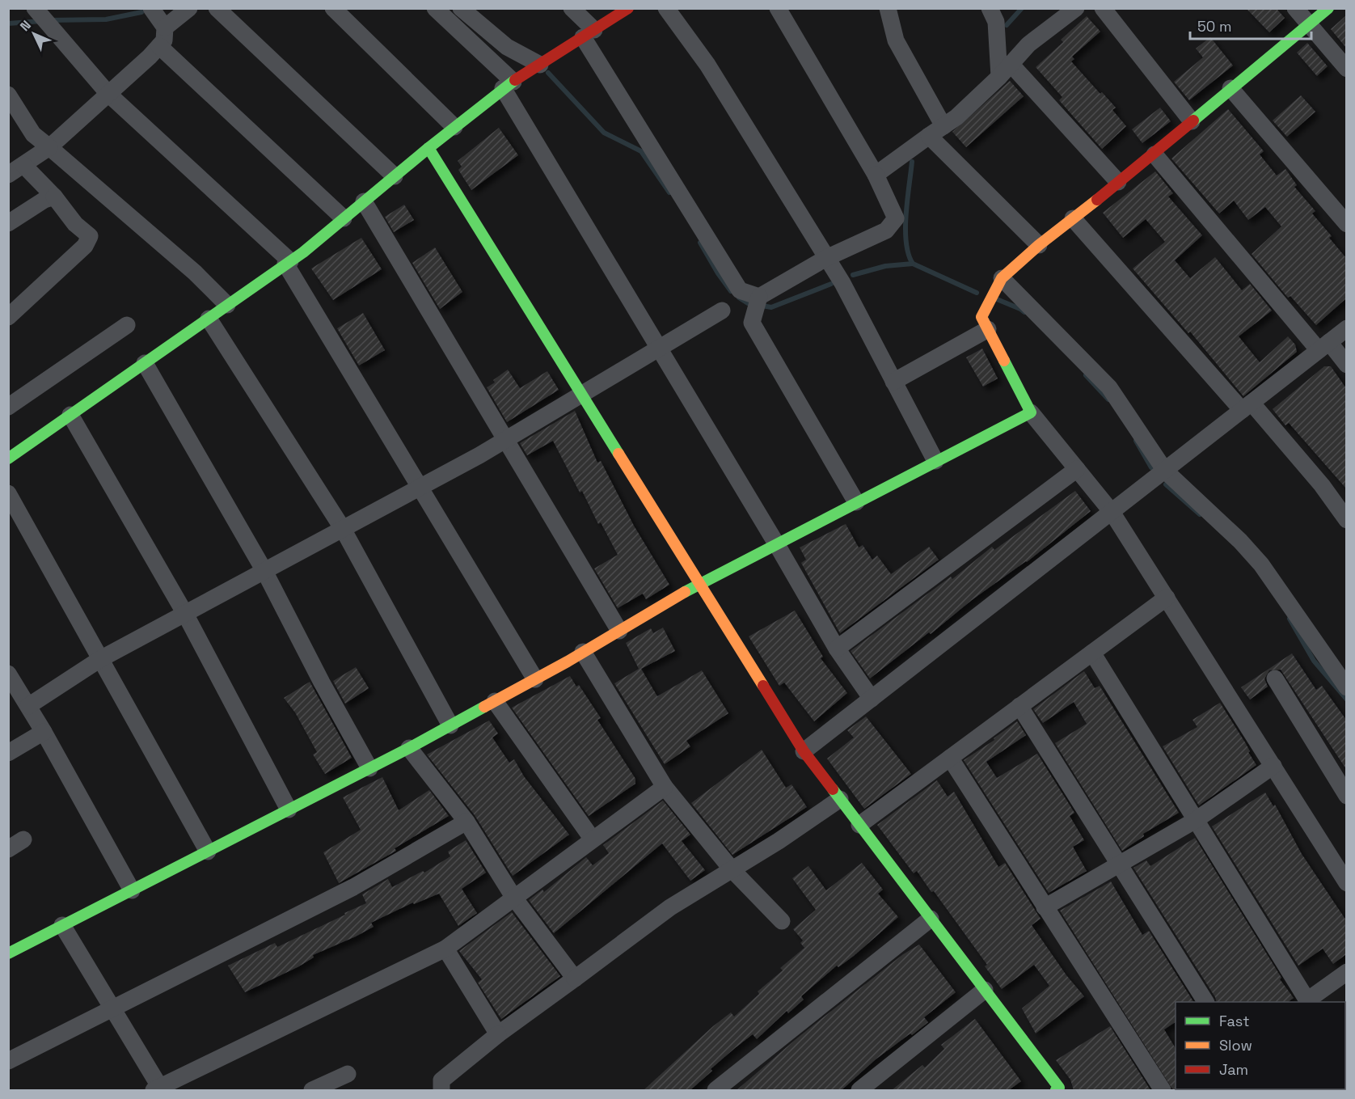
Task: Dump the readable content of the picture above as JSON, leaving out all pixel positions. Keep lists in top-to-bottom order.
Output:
{
  "legend": ["Fast", "Slow", "Jam"],
  "scale_bar": "50 m",
  "north": "top left"
}
